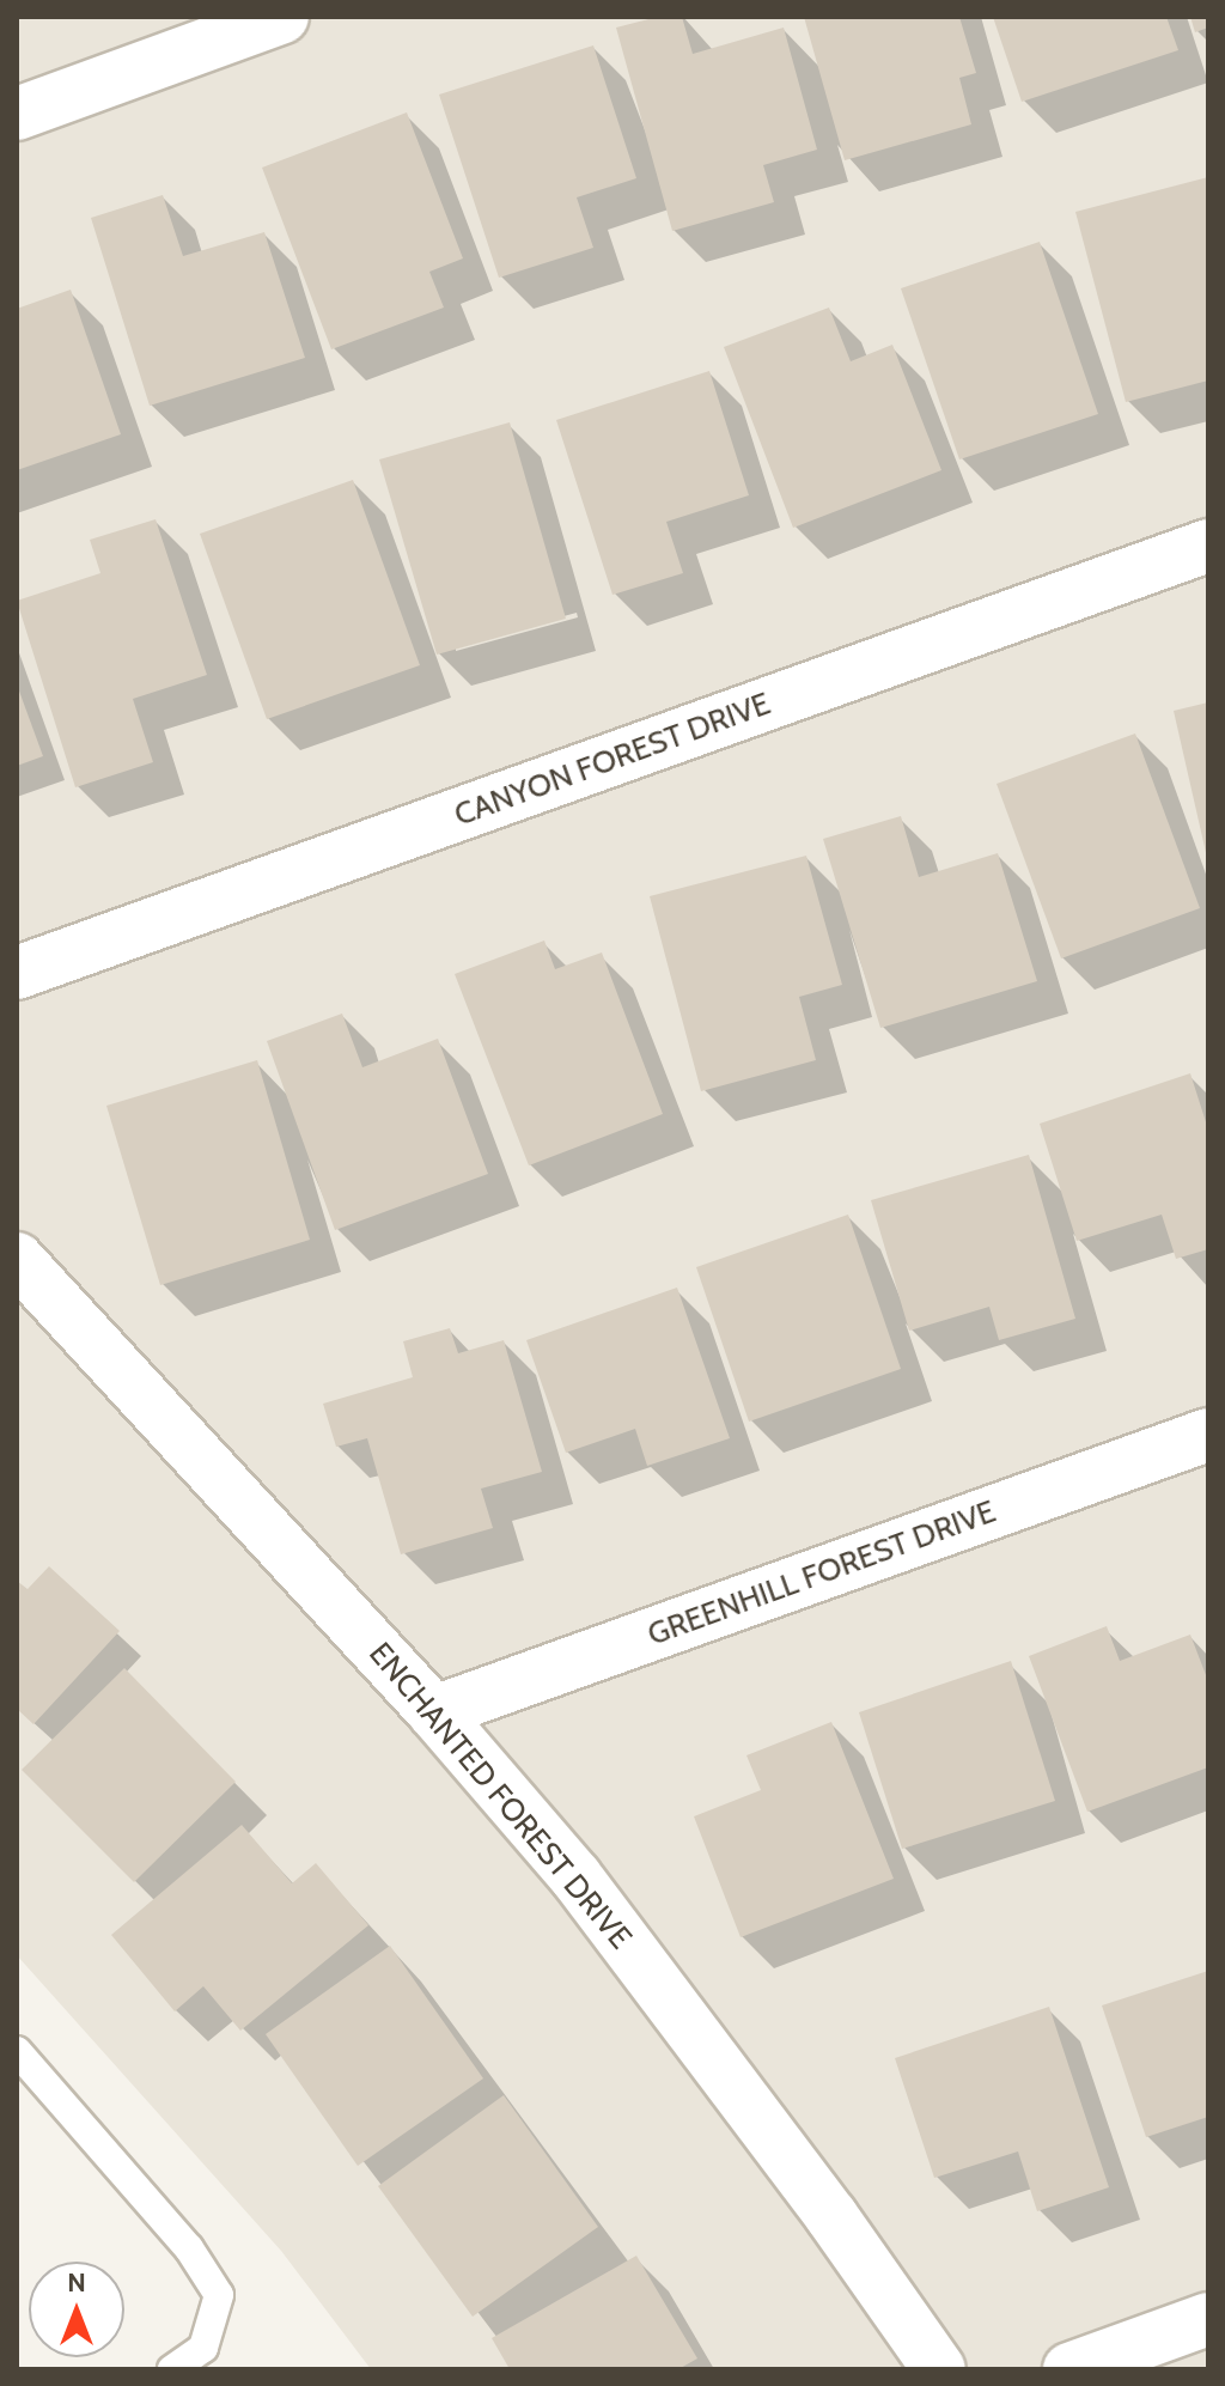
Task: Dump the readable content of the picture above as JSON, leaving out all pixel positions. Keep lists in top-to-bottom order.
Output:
{
  "streets": {
    "street": ["CANYON FOREST DRIVE", "GREENHILL FOREST DRIVE", "ENCHANTED FOREST DRIVE"]
  },
  "crossings": [
    ["GREENHILL FOREST DRIVE", "ENCHANTED FOREST DRIVE"]
  ],
  "north": "top"
}
